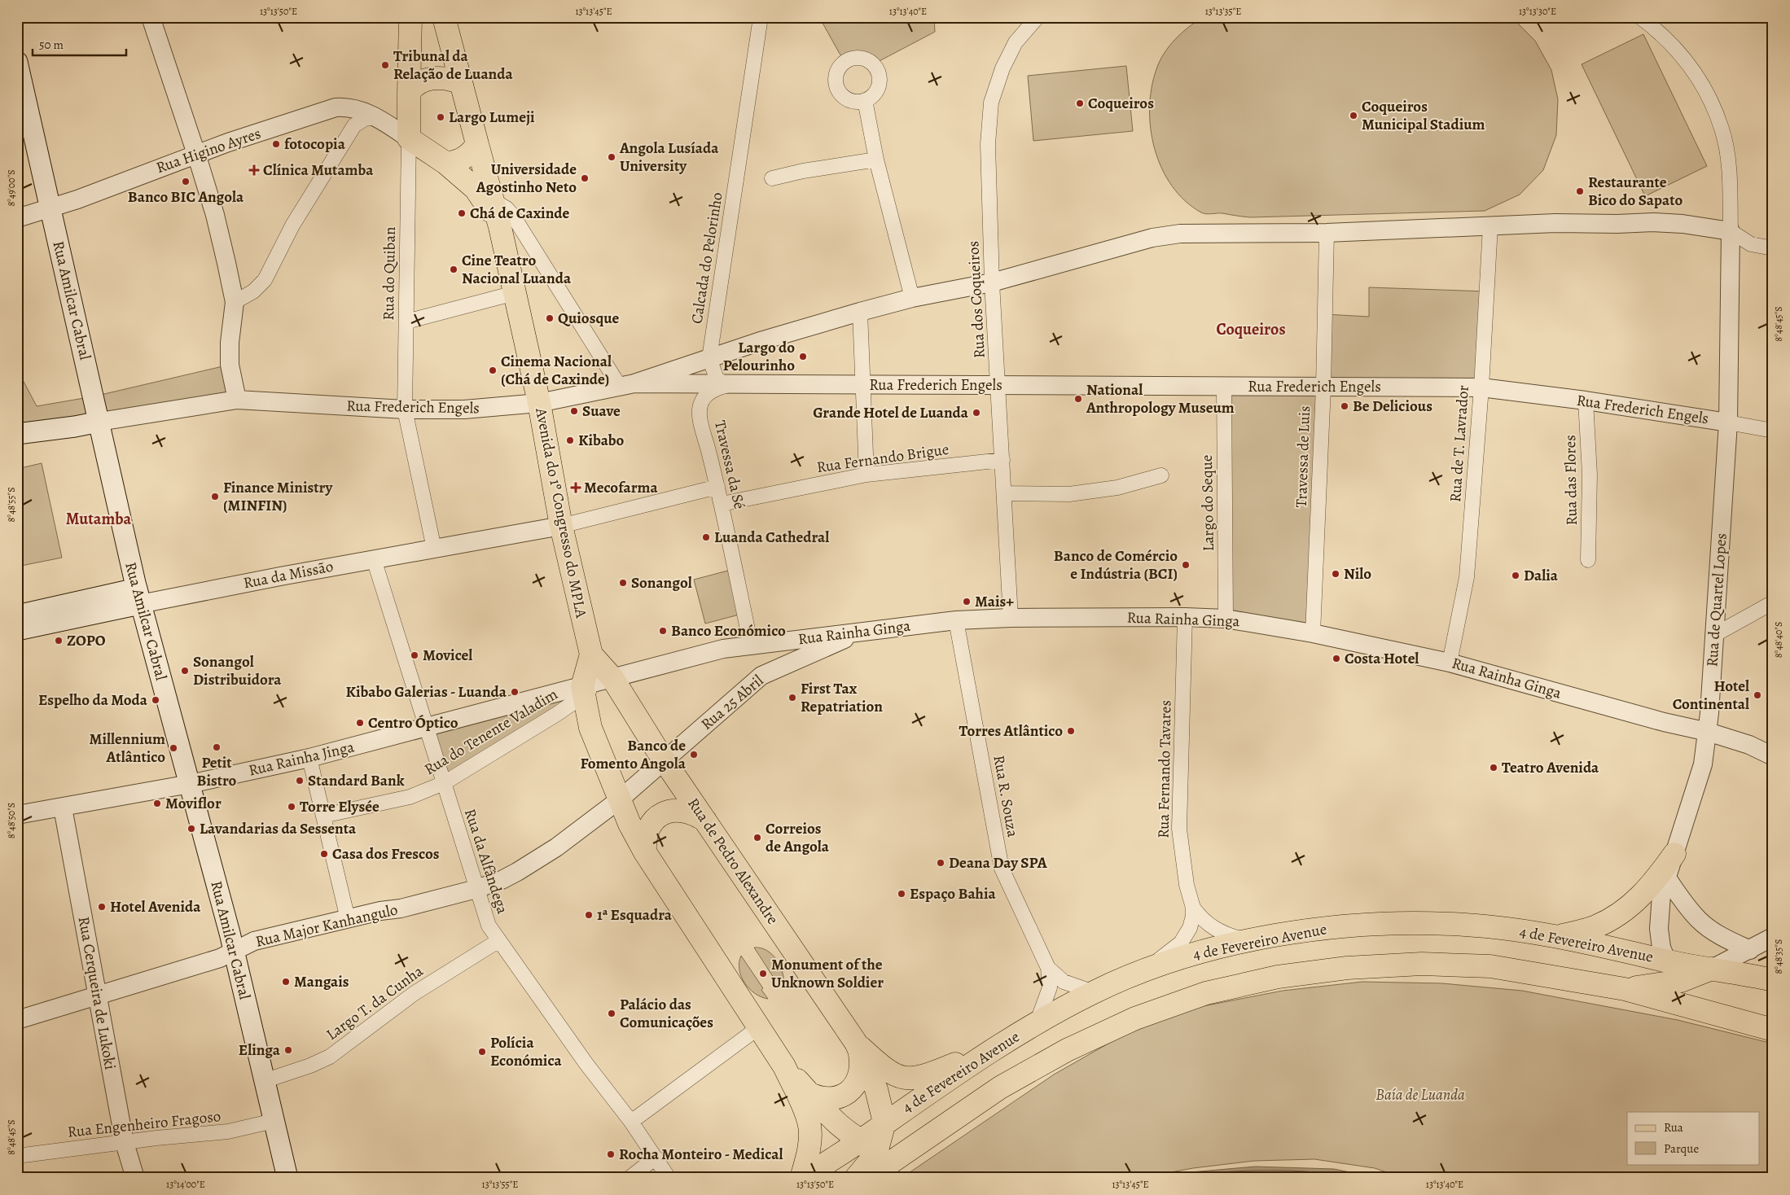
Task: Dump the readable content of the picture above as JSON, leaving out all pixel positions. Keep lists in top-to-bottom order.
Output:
{
  "streets": {
    "main road": [
      "Rua Amilcar Cabral",
      "Avenida do 1º Congresso do MPLA",
      "Rua da Missão",
      "Rua de Pedro Alexandre",
      "4 de Fevereiro Avenue"
    ],
    "street": [
      "Rua Higino Ayres",
      "Calcada do Pelorinho",
      "Rua do Quiban",
      "Rua dos Coqueiros",
      "Rua Frederich Engels",
      "Rua de T. Lavrador",
      "Travessa de Luis",
      "Rua Fernando Brigue",
      "Travessa da Sé",
      "Rua das Flores",
      "Largo do Seque",
      "Rua de Quartel Lopes",
      "Rua Rainha Ginga",
      "Rua 25 Abril",
      "Rua do Tenente Valadim",
      "Rua Rainha Jinga",
      "Rua Fernando Tavares",
      "Rua R. Souza",
      "Rua da Alfândega",
      "Rua Major Kanhangulo",
      "Rua Cerqueira de Lukoki",
      "Largo T. da Cunha",
      "Rua Engenheiro Fragoso"
    ]
  },
  "crossings": [
    ["Rua Higino Ayres", "Rua do Quiban"],
    ["Rua Higino Ayres", "Rua Amilcar Cabral"],
    ["Rua Higino Ayres", "Avenida do 1º Congresso do MPLA"],
    ["Rua do Quiban", "Rua Frederich Engels"],
    ["Rua do Quiban", "Avenida do 1º Congresso do MPLA"],
    ["Rua do Quiban", "Rua da Missão"],
    ["Rua dos Coqueiros", "Rua Frederich Engels"],
    ["Rua dos Coqueiros", "Rua Fernando Brigue"],
    ["Rua dos Coqueiros", "Rua Rainha Ginga"],
    ["Rua Amilcar Cabral", "Rua Frederich Engels"],
    ["Rua Amilcar Cabral", "Rua da Missão"],
    ["Rua Amilcar Cabral", "Rua Rainha Jinga"],
    ["Rua Amilcar Cabral", "Rua Major Kanhangulo"],
    ["Rua Amilcar Cabral", "Largo T. da Cunha"],
    ["Rua Amilcar Cabral", "Rua Engenheiro Fragoso"],
    ["Rua Frederich Engels", "Rua de T. Lavrador"],
    ["Rua Frederich Engels", "Travessa de Luis"],
    ["Rua Frederich Engels", "Travessa da Sé"],
    ["Rua Frederich Engels", "Rua das Flores"],
    ["Rua Frederich Engels", "Largo do Seque"],
    ["Rua Frederich Engels", "Avenida do 1º Congresso do MPLA"],
    ["Rua Frederich Engels", "Rua de Quartel Lopes"],
    ["Rua de T. Lavrador", "Rua Rainha Ginga"],
    ["Travessa de Luis", "Rua Rainha Ginga"],
    ["Rua Fernando Brigue", "Travessa da Sé"],
    ["Travessa da Sé", "Rua Rainha Ginga"],
    ["Largo do Seque", "Rua Rainha Ginga"],
    ["Avenida do 1º Congresso do MPLA", "Rua da Missão"],
    ["Avenida do 1º Congresso do MPLA", "Rua Rainha Ginga"],
    ["Avenida do 1º Congresso do MPLA", "Rua do Tenente Valadim"],
    ["Avenida do 1º Congresso do MPLA", "Rua Rainha Jinga"],
    ["Avenida do 1º Congresso do MPLA", "Rua de Pedro Alexandre"],
    ["Rua da Missão", "Rua da Alfândega"],
    ["Rua de Quartel Lopes", "Rua Rainha Ginga"],
    ["Rua de Quartel Lopes", "4 de Fevereiro Avenue"],
    ["Rua Rainha Ginga", "Rua 25 Abril"],
    ["Rua Rainha Ginga", "Rua do Tenente Valadim"],
    ["Rua Rainha Ginga", "Rua Rainha Jinga"],
    ["Rua Rainha Ginga", "Rua Fernando Tavares"],
    ["Rua Rainha Ginga", "Rua R. Souza"],
    ["Rua Rainha Ginga", "Rua de Pedro Alexandre"],
    ["Rua 25 Abril", "Rua de Pedro Alexandre"],
    ["Rua 25 Abril", "Rua Major Kanhangulo"],
    ["Rua do Tenente Valadim", "Rua Rainha Jinga"],
    ["Rua do Tenente Valadim", "Rua da Alfândega"],
    ["Rua do Tenente Valadim", "Rua de Pedro Alexandre"],
    ["Rua Rainha Jinga", "Rua da Alfândega"],
    ["Rua Rainha Jinga", "Rua de Pedro Alexandre"],
    ["Rua Rainha Jinga", "Rua Cerqueira de Lukoki"],
    ["Rua Fernando Tavares", "4 de Fevereiro Avenue"],
    ["Rua da Alfândega", "Rua Major Kanhangulo"],
    ["Rua da Alfândega", "Largo T. da Cunha"],
    ["Rua Major Kanhangulo", "Rua Cerqueira de Lukoki"],
    ["Rua Cerqueira de Lukoki", "Rua Engenheiro Fragoso"]
  ],
  "districts": ["Coqueiros", "Mutamba"],
  "parks": ["Baía de Luanda"],
  "places": {
    "other": [
      "Tribunal da Relação de Luanda",
      "Coqueiros",
      "Coqueiros Municipal Stadium",
      "Largo Lumeji",
      "fotocopia",
      "Angola Lusíada University",
      "Universidade Agostinho Neto",
      "Banco BIC Angola",
      "Restaurante Bico do Sapato",
      "Chá de Caxinde",
      "Cine Teatro Nacional Luanda",
      "Quiosque",
      "Largo do Pelourinho",
      "Cinema Nacional (Chá de Caxinde)",
      "National Anthropology Museum",
      "Be Delicious",
      "Suave",
      "Grande Hotel de Luanda",
      "Kibabo",
      "Finance Ministry (MINFIN)",
      "Luanda Cathedral",
      "Banco de Comércio e Indústria (BCI)",
      "Nilo",
      "Dalia",
      "Sonangol",
      "Mais+",
      "Banco Económico",
      "ZOPO",
      "Movicel",
      "Costa Hotel",
      "Sonangol Distribuidora",
      "Kibabo Galerias - Luanda",
      "Hotel Continental",
      "First Tax Repatriation",
      "Espelho da Moda",
      "Centro Óptico",
      "Torres Atlântico",
      "Petit Bistro",
      "Millennium Atlântico",
      "Banco de Fomento Angola",
      "Teatro Avenida",
      "Standard Bank",
      "Moviflor",
      "Torre Elysée",
      "Lavandarias da Sessenta",
      "Correios de Angola",
      "Casa dos Frescos",
      "Deana Day SPA",
      "Espaço Bahia",
      "Hotel Avenida",
      "1ª Esquadra",
      "Monument of the Unknown Soldier",
      "Mangais",
      "Palácio das Comunicações",
      "Elinga",
      "Polícia Económica",
      "Rocha Monteiro - Medical"
    ],
    "health": ["Clínica Mutamba", "Mecofarma"]
  },
  "legend": ["Rua", "Parque"],
  "scale_bar": "50 m",
  "coordinates": [
    "13°13'50\"E",
    "13°13'45\"E",
    "13°13'40\"E",
    "13°13'35\"E",
    "13°13'30\"E",
    "8°49'00\"S",
    "8°48'45\"S",
    "8°48'55\"S",
    "8°48'40\"S",
    "8°48'50\"S",
    "8°48'35\"S",
    "13°14'00\"E",
    "13°13'55\"E"
  ]
}
